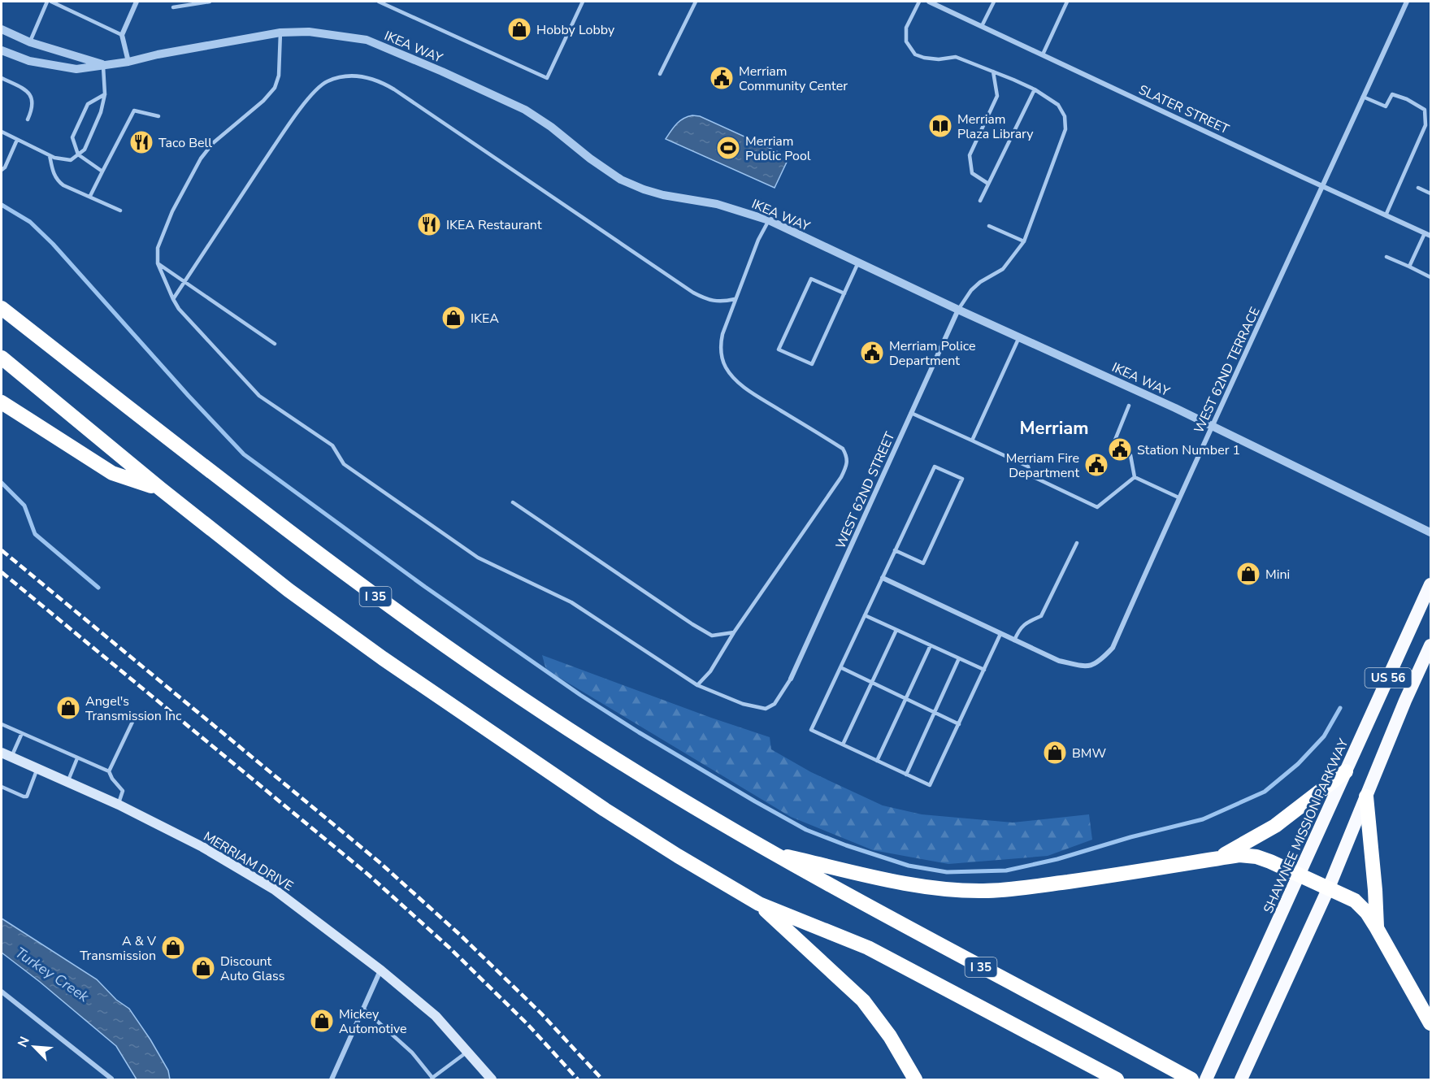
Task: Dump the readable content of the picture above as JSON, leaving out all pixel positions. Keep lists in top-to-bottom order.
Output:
{
  "streets": {
    "highway": ["I 35", "US 56", "SHAWNEE MISSION PARKWAY"],
    "main road": ["MERRIAM DRIVE"],
    "street": [
      "IKEA WAY",
      "SLATER STREET",
      "WEST 62ND TERRACE",
      "WEST 62ND STREET"
    ]
  },
  "crossings": [
    ["IKEA WAY", "WEST 62ND TERRACE"],
    ["IKEA WAY", "WEST 62ND STREET"],
    ["SLATER STREET", "WEST 62ND TERRACE"]
  ],
  "districts": ["Merriam"],
  "water": ["Turkey Creek"],
  "places": {
    "shop": [
      "Hobby Lobby",
      "IKEA",
      "Mini",
      "Angel's Transmission Inc",
      "BMW",
      "A & V Transmission",
      "Discount Auto Glass",
      "Mickey Automotive"
    ],
    "public building": [
      "Merriam Community Center",
      "Merriam Police Department",
      "Station Number 1",
      "Merriam Fire Department"
    ],
    "library": ["Merriam Plaza Library"],
    "restaurant": ["Taco Bell", "IKEA Restaurant"],
    "sports": ["Merriam Public Pool"]
  },
  "north": "top left"
}
